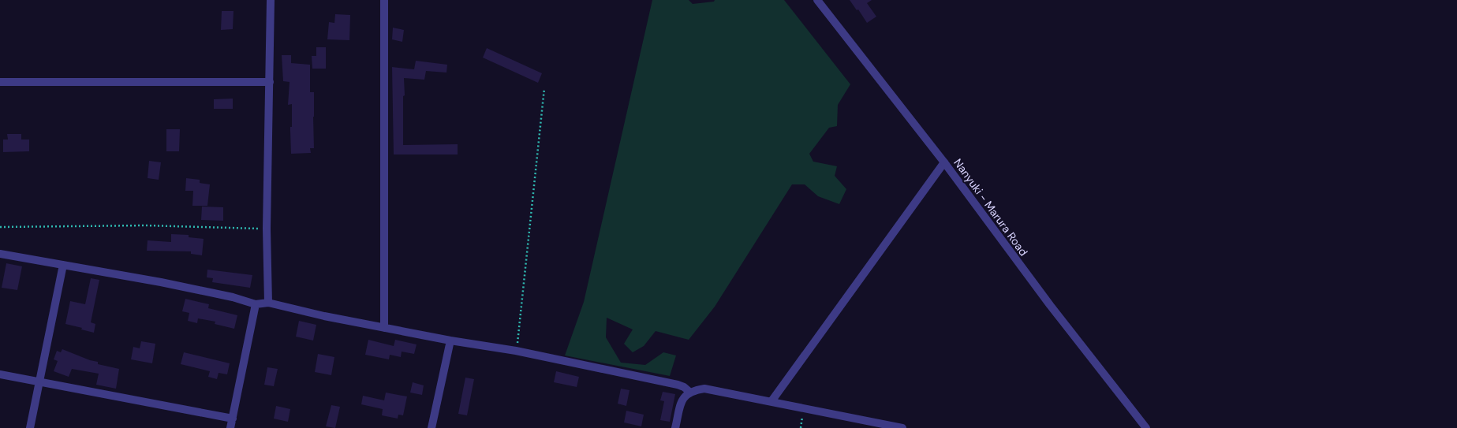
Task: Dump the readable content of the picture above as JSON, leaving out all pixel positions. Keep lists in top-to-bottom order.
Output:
{
  "streets": {
    "street": ["Nanyuki - Marura Road"]
  }
}
